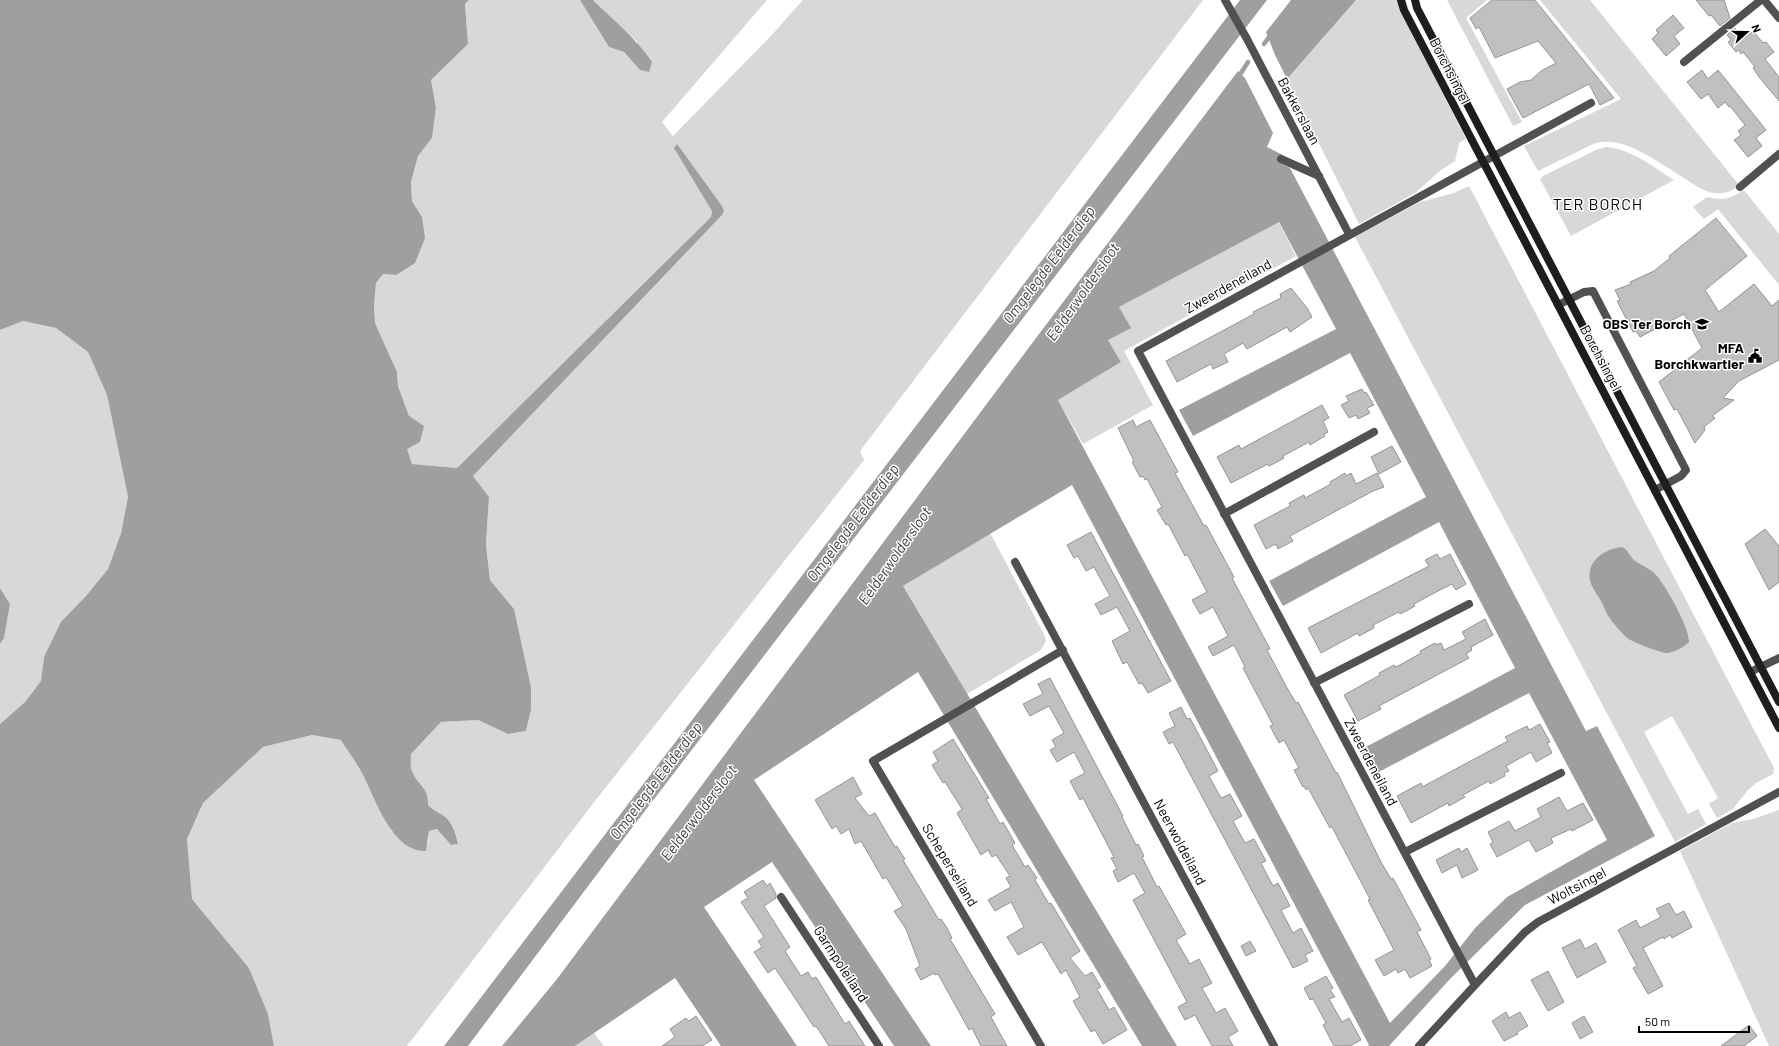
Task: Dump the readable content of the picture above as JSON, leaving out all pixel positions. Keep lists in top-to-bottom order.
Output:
{
  "streets": {
    "main road": ["Borchsingel"],
    "street": [
      "Bakkerslaan",
      "Zweerdeneiland",
      "Neerwoldeiland",
      "Scheperseiland",
      "Woltsingel",
      "Garmpoleiland"
    ]
  },
  "crossings": [
    ["Borchsingel", "Zweerdeneiland"],
    ["Bakkerslaan", "Zweerdeneiland"],
    ["Zweerdeneiland", "Woltsingel"],
    ["Neerwoldeiland", "Scheperseiland"]
  ],
  "districts": ["TER BORCH"],
  "water": ["Omgelegde Eelderdiep", "Eelderwoldersloot"],
  "places": {
    "school or university": ["OBS Ter Borch"],
    "public building": ["MFA Borchkwartier"]
  },
  "scale_bar": "50 m",
  "north": "right"
}
